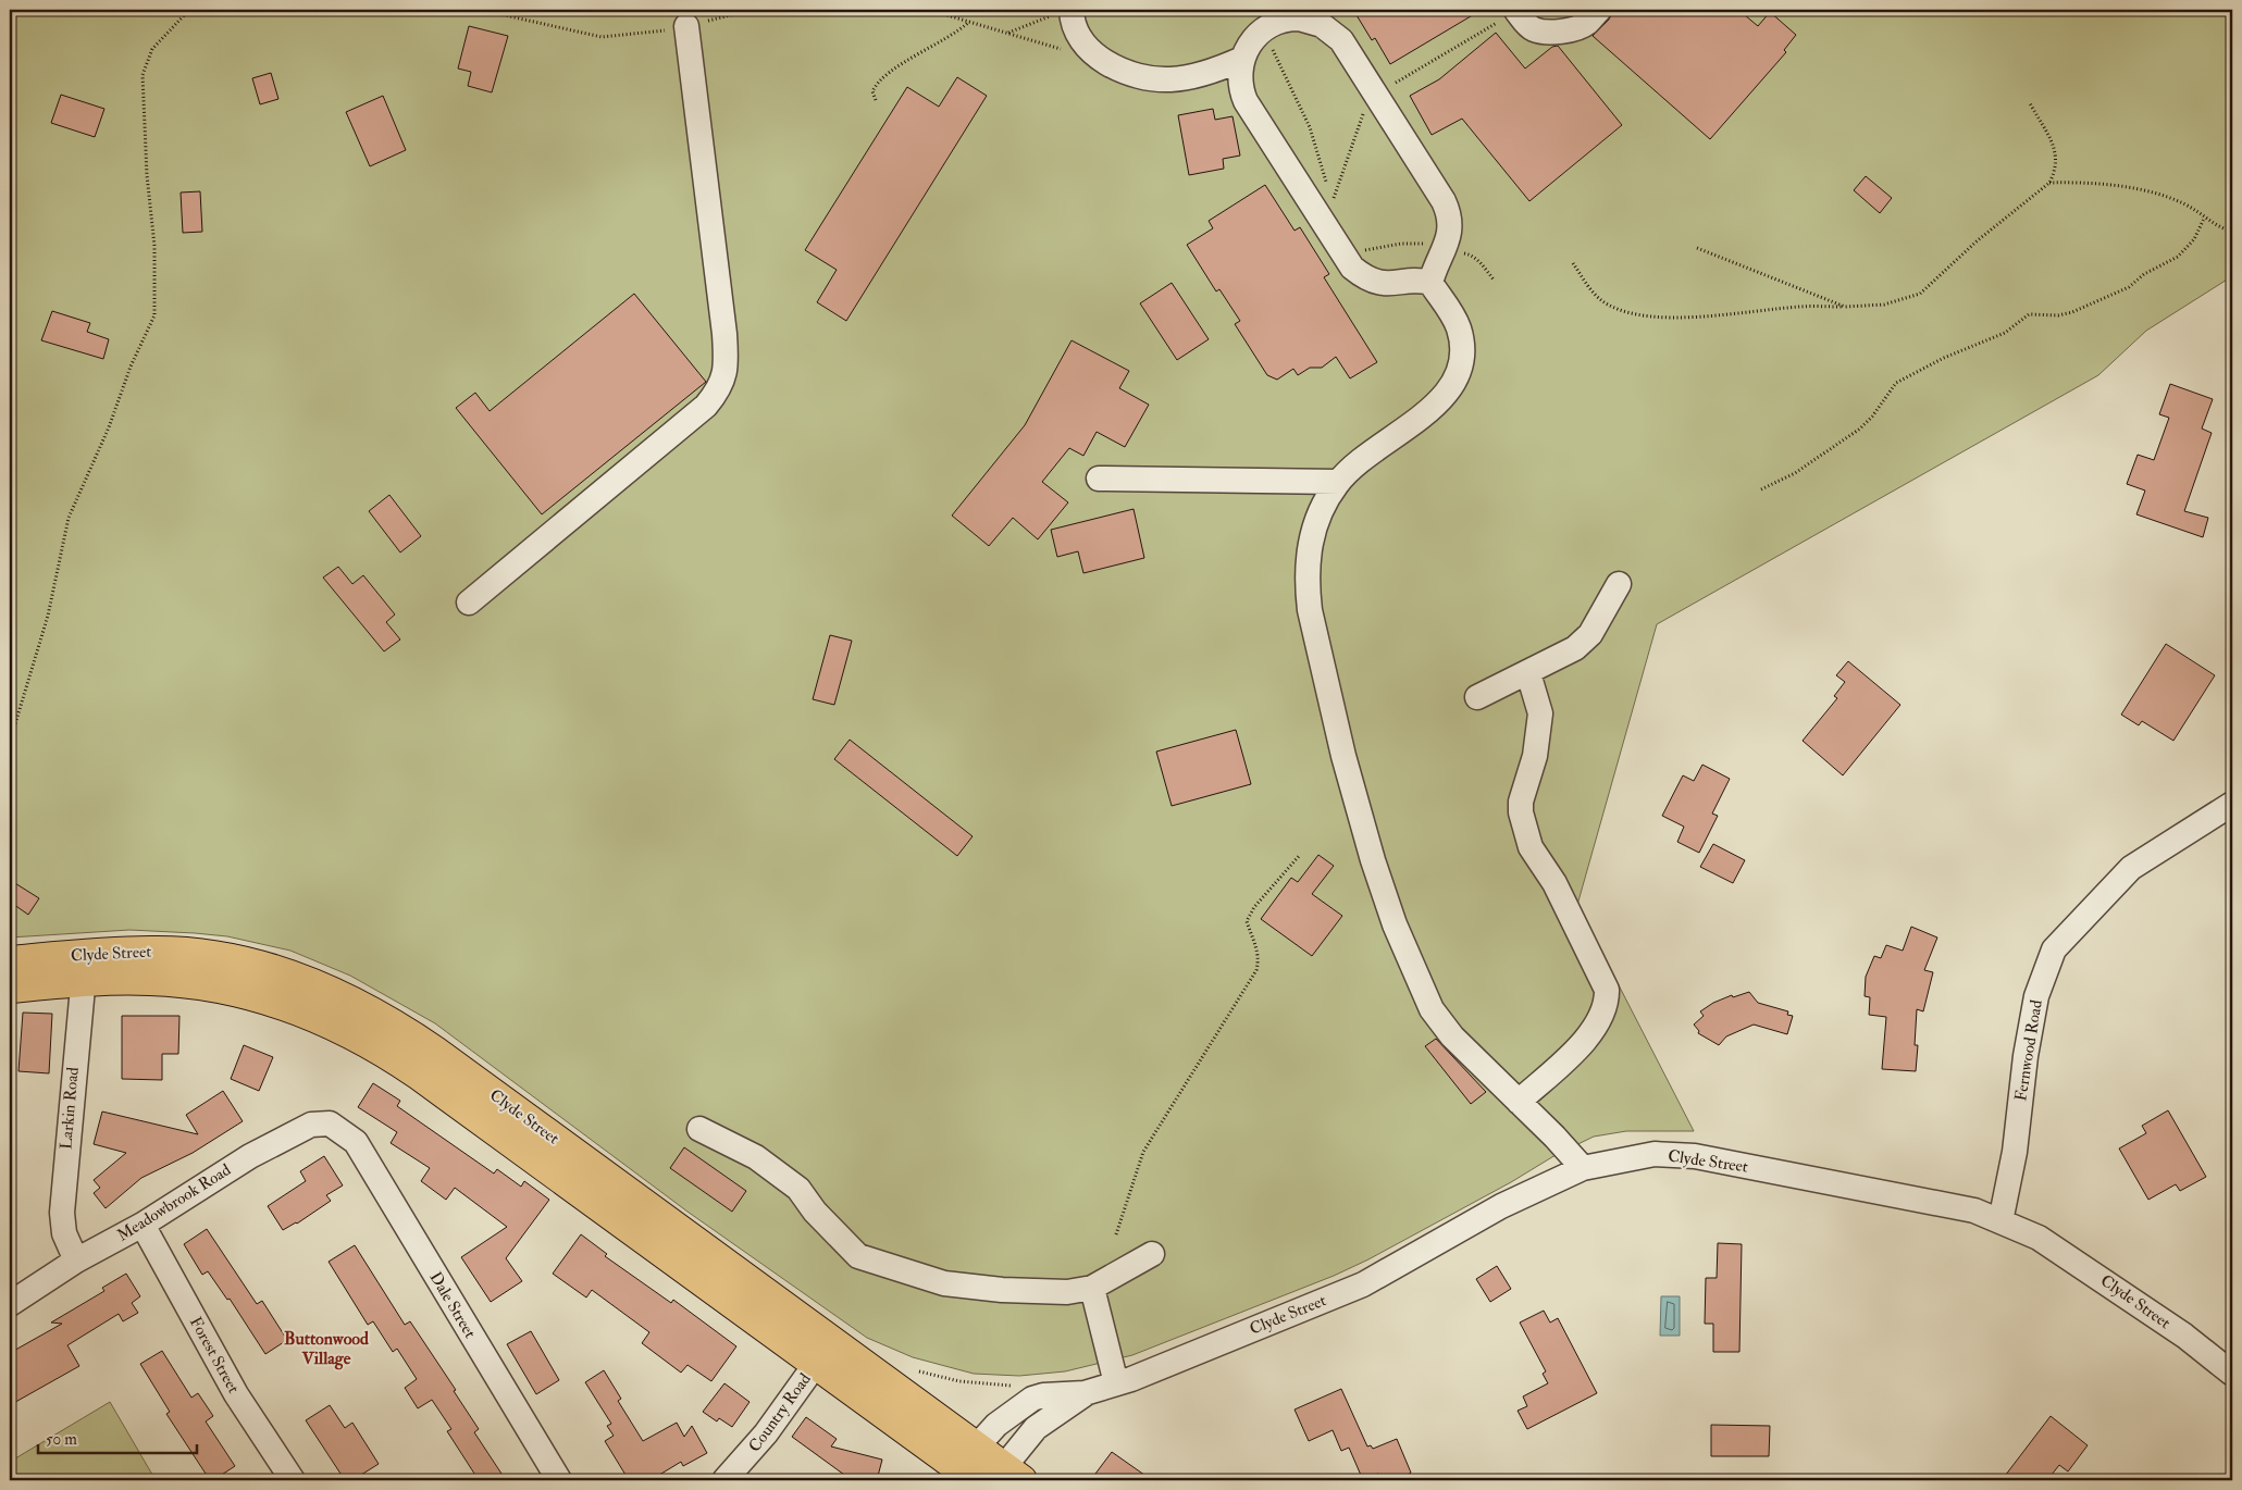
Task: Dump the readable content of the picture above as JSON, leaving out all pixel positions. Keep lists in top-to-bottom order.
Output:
{
  "streets": {
    "main road": ["Clyde Street"],
    "street": [
      "Fernwood Road",
      "Larkin Road",
      "Meadowbrook Road",
      "Dale Street",
      "Forest Street",
      "Country Road"
    ]
  },
  "crossings": [
    ["Clyde Street", "Fernwood Road"],
    ["Clyde Street", "Larkin Road"],
    ["Clyde Street", "Country Road"],
    ["Larkin Road", "Meadowbrook Road"],
    ["Meadowbrook Road", "Dale Street"],
    ["Meadowbrook Road", "Forest Street"]
  ],
  "districts": ["Buttonwood Village"],
  "scale_bar": "50 m"
}
